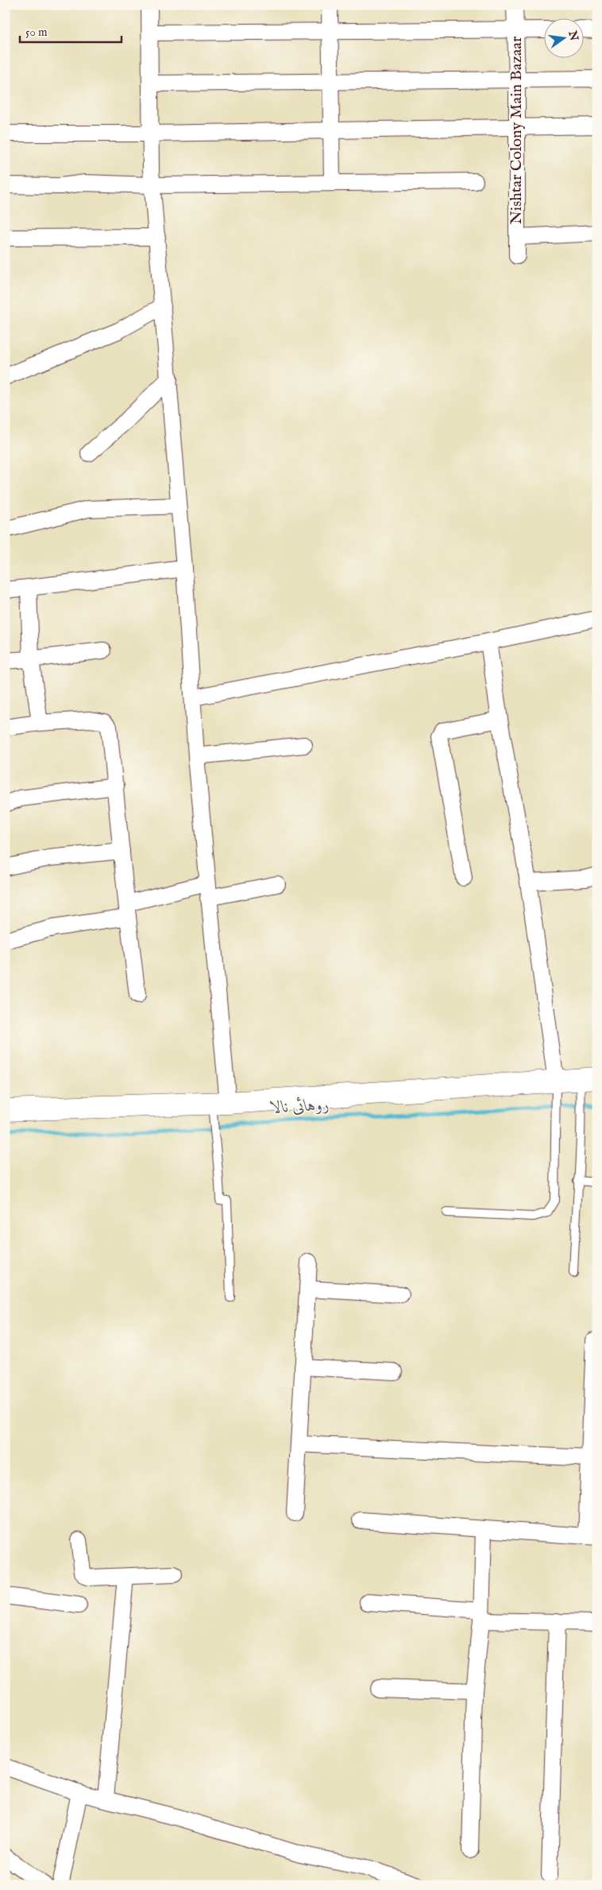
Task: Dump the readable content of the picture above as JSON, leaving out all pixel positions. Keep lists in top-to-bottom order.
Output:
{
  "streets": {
    "street": ["Nishtar Colony Main Bazaar"]
  },
  "water": ["روہائی نالا"],
  "scale_bar": "50 m",
  "north": "right"
}
